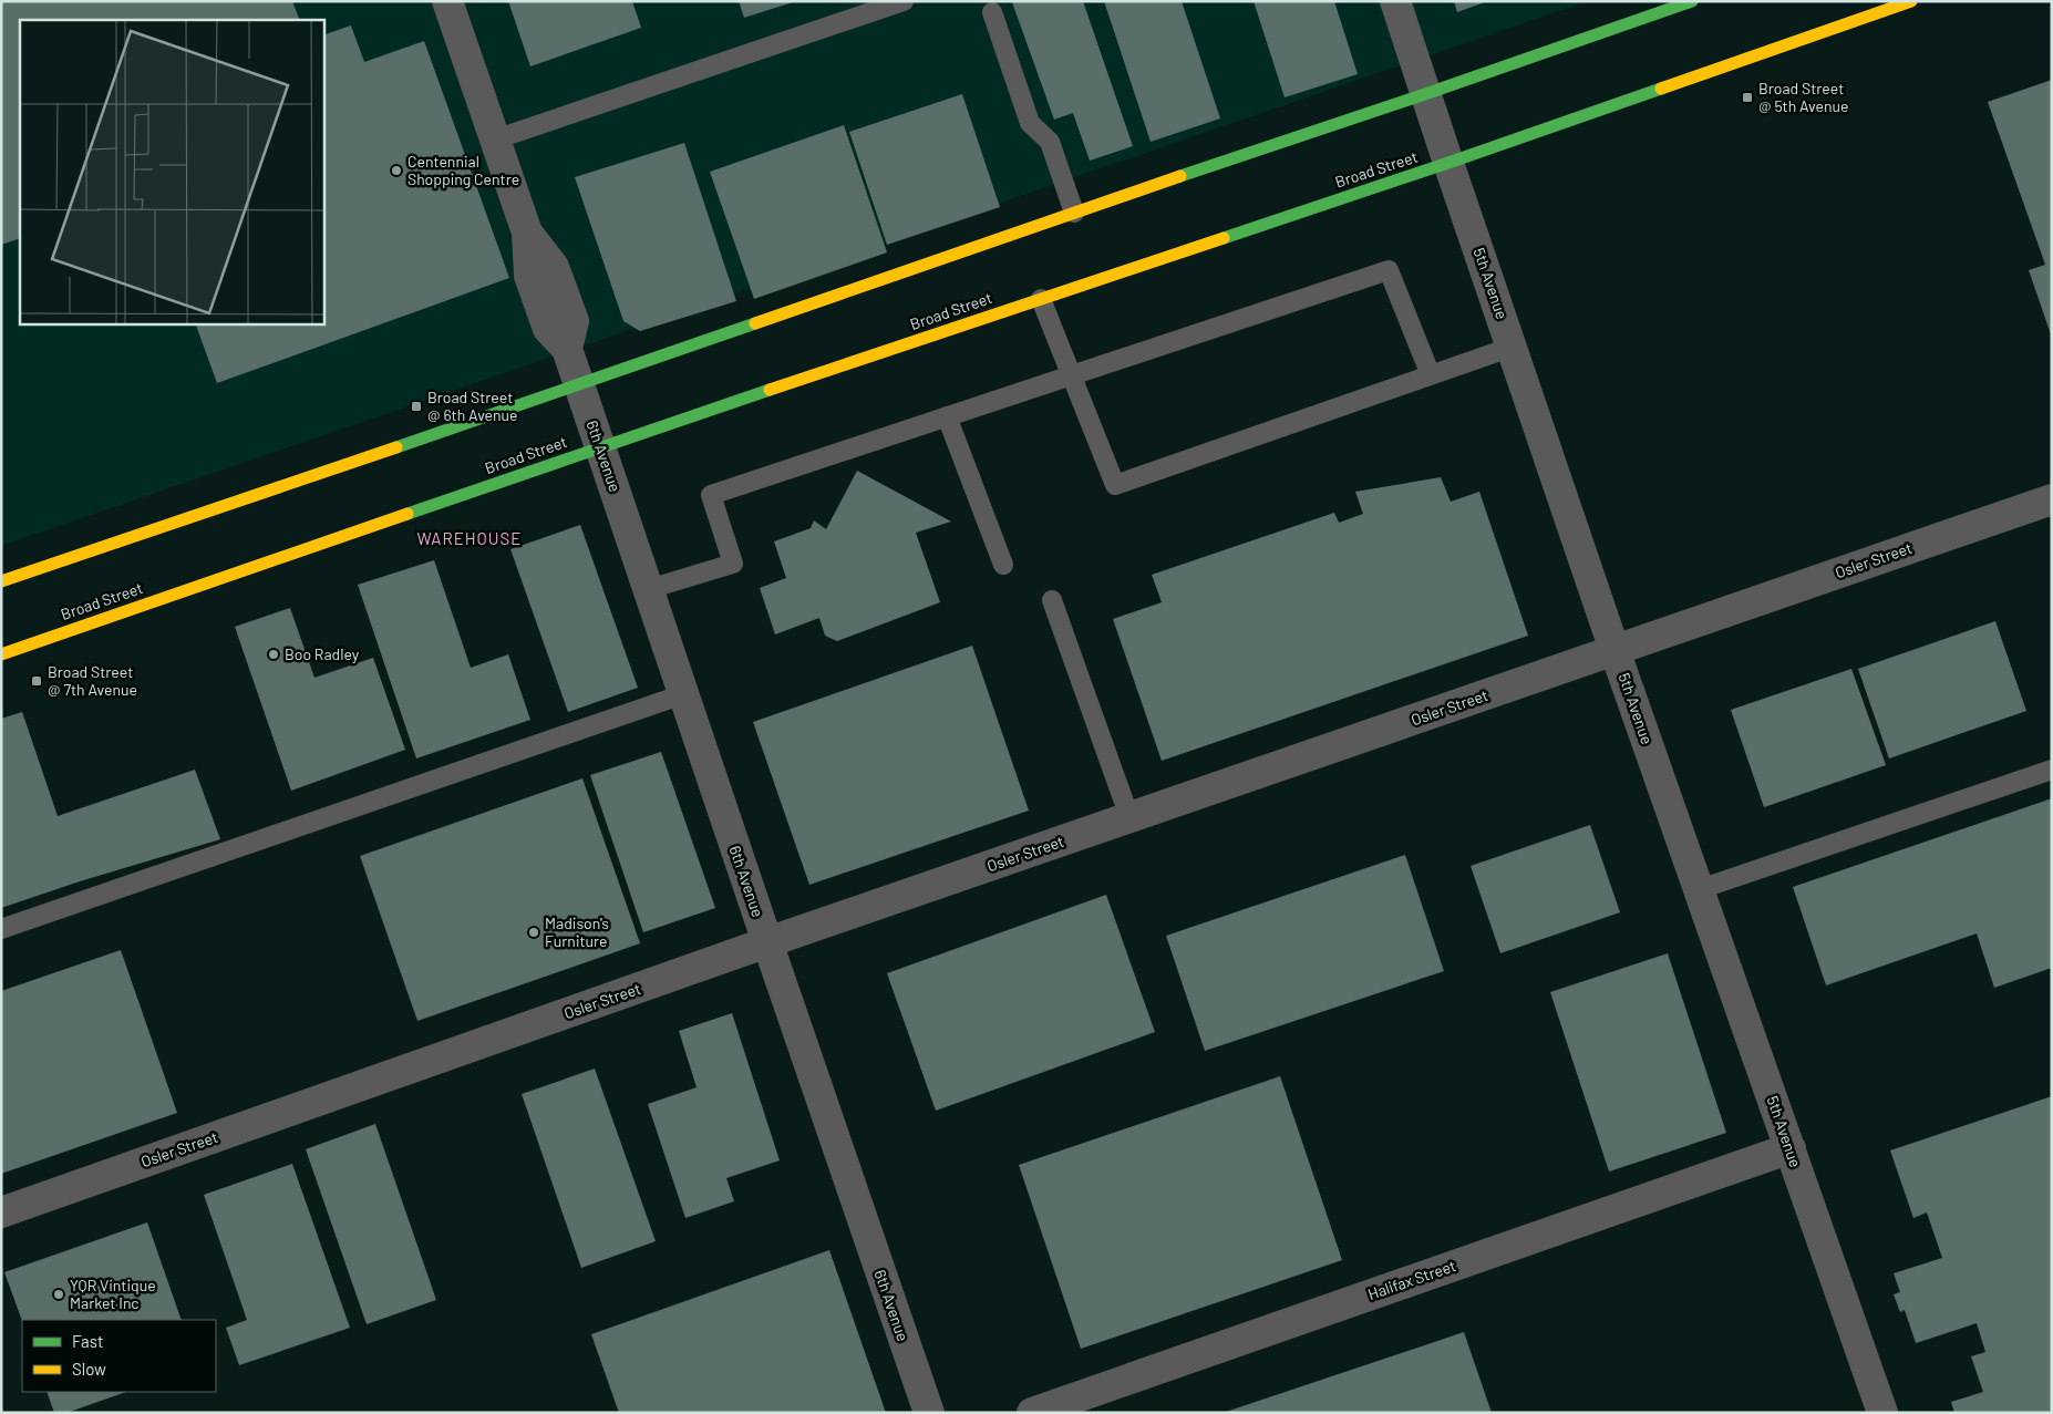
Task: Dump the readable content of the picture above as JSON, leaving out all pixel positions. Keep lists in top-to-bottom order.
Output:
{
  "streets": {
    "main road": ["Broad Street"],
    "street": [
      "5th Avenue",
      "6th Avenue",
      "Osler Street",
      "Halifax Street"
    ]
  },
  "crossings": [
    ["Broad Street", "5th Avenue"],
    ["Broad Street", "6th Avenue"],
    ["5th Avenue", "Osler Street"],
    ["5th Avenue", "Halifax Street"],
    ["6th Avenue", "Osler Street"]
  ],
  "districts": ["WAREHOUSE"],
  "places": {
    "transit": ["Broad Street @ 5th Avenue", "Broad Street @ 6th Avenue", "Broad Street @ 7th Avenue"],
    "other": [
      "Centennial Shopping Centre",
      "Boo Radley",
      "Madison's Furniture",
      "YQR Vintique Market Inc"
    ]
  },
  "legend": ["Fast", "Slow"]
}
